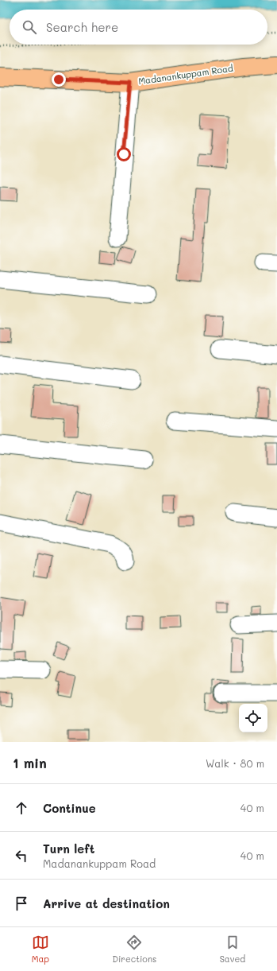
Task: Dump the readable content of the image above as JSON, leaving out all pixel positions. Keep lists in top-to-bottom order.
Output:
{
  "streets": {
    "main road": ["Madanankuppam Road"]
  },
  "page": {
    "search": "Search here",
    "heading": ["1 min", "Walk · 80 m"],
    "list": [
      ["Continue", "40 m"],
      ["Turn left", "Madanankuppam Road", "40 m"],
      "Arrive at destination"
    ],
    "nav": ["Map", "Directions", "Saved"]
  }
}
